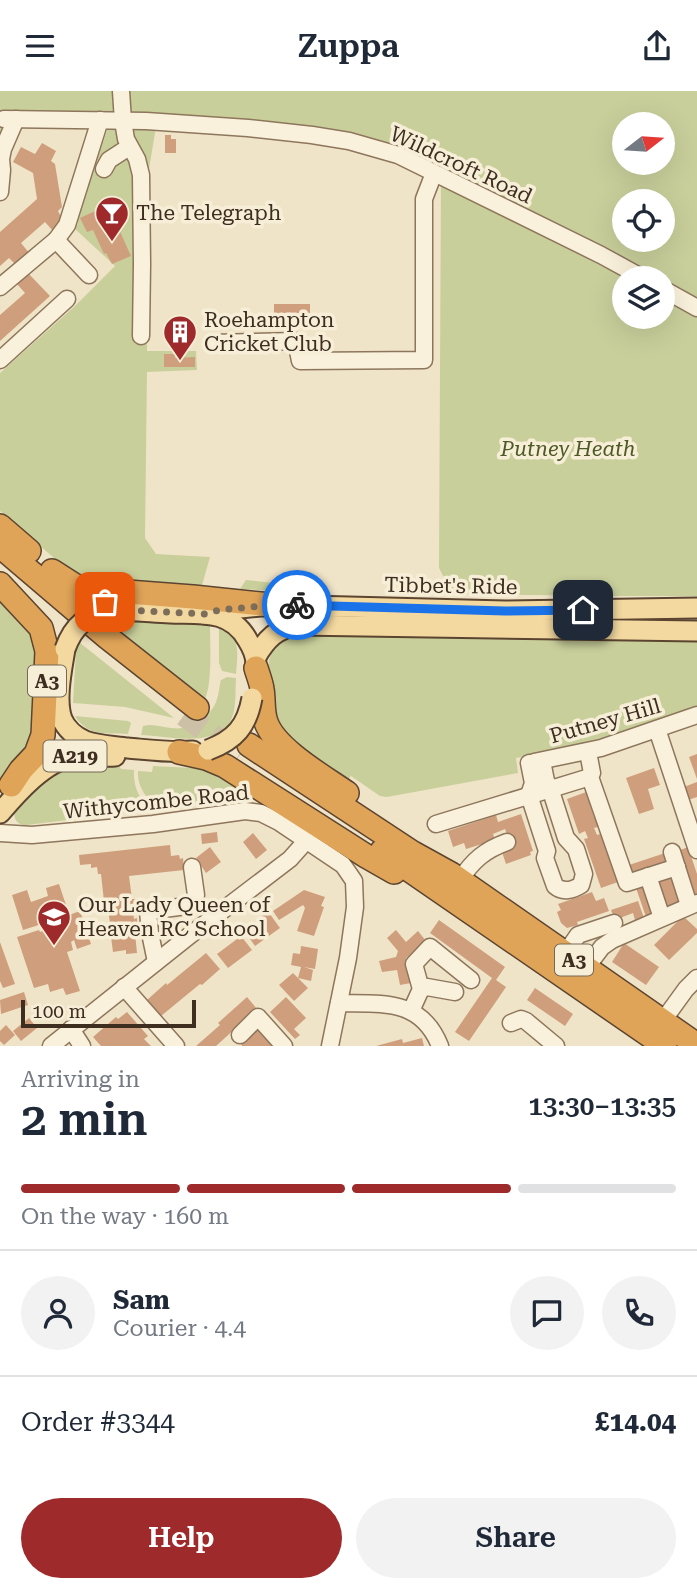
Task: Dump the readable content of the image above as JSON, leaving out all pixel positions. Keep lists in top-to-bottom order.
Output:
{
  "streets": {
    "highway": ["A3"],
    "main road": ["Tibbet's Ride", "A219"],
    "street": ["Wildcroft Road", "Putney Hill", "Withycombe Road"]
  },
  "crossings": [
    ["Tibbet's Ride", "A3"],
    ["Tibbet's Ride", "A219"],
    ["A3", "A219"],
    ["A3", "Withycombe Road"],
    ["A219", "Withycombe Road"]
  ],
  "parks": ["Putney Heath"],
  "places": {
    "bar": ["The Telegraph"],
    "building": ["Roehampton Cricket Club"],
    "school or university": ["Our Lady Queen of Heaven RC School"]
  },
  "scale_bar": "100 m",
  "north": "right",
  "page": {
    "header": "Zuppa",
    "scale": "100 m",
    "heading": ["2 min", "Arriving in", "13:30–13:35"],
    "panel": [
      "Sam",
      "Courier · 4.4",
      "Order #3344",
      "£14.04"
    ],
    "bar": "On the way · 160 m",
    "buttons": ["Help", "Share"]
  }
}
